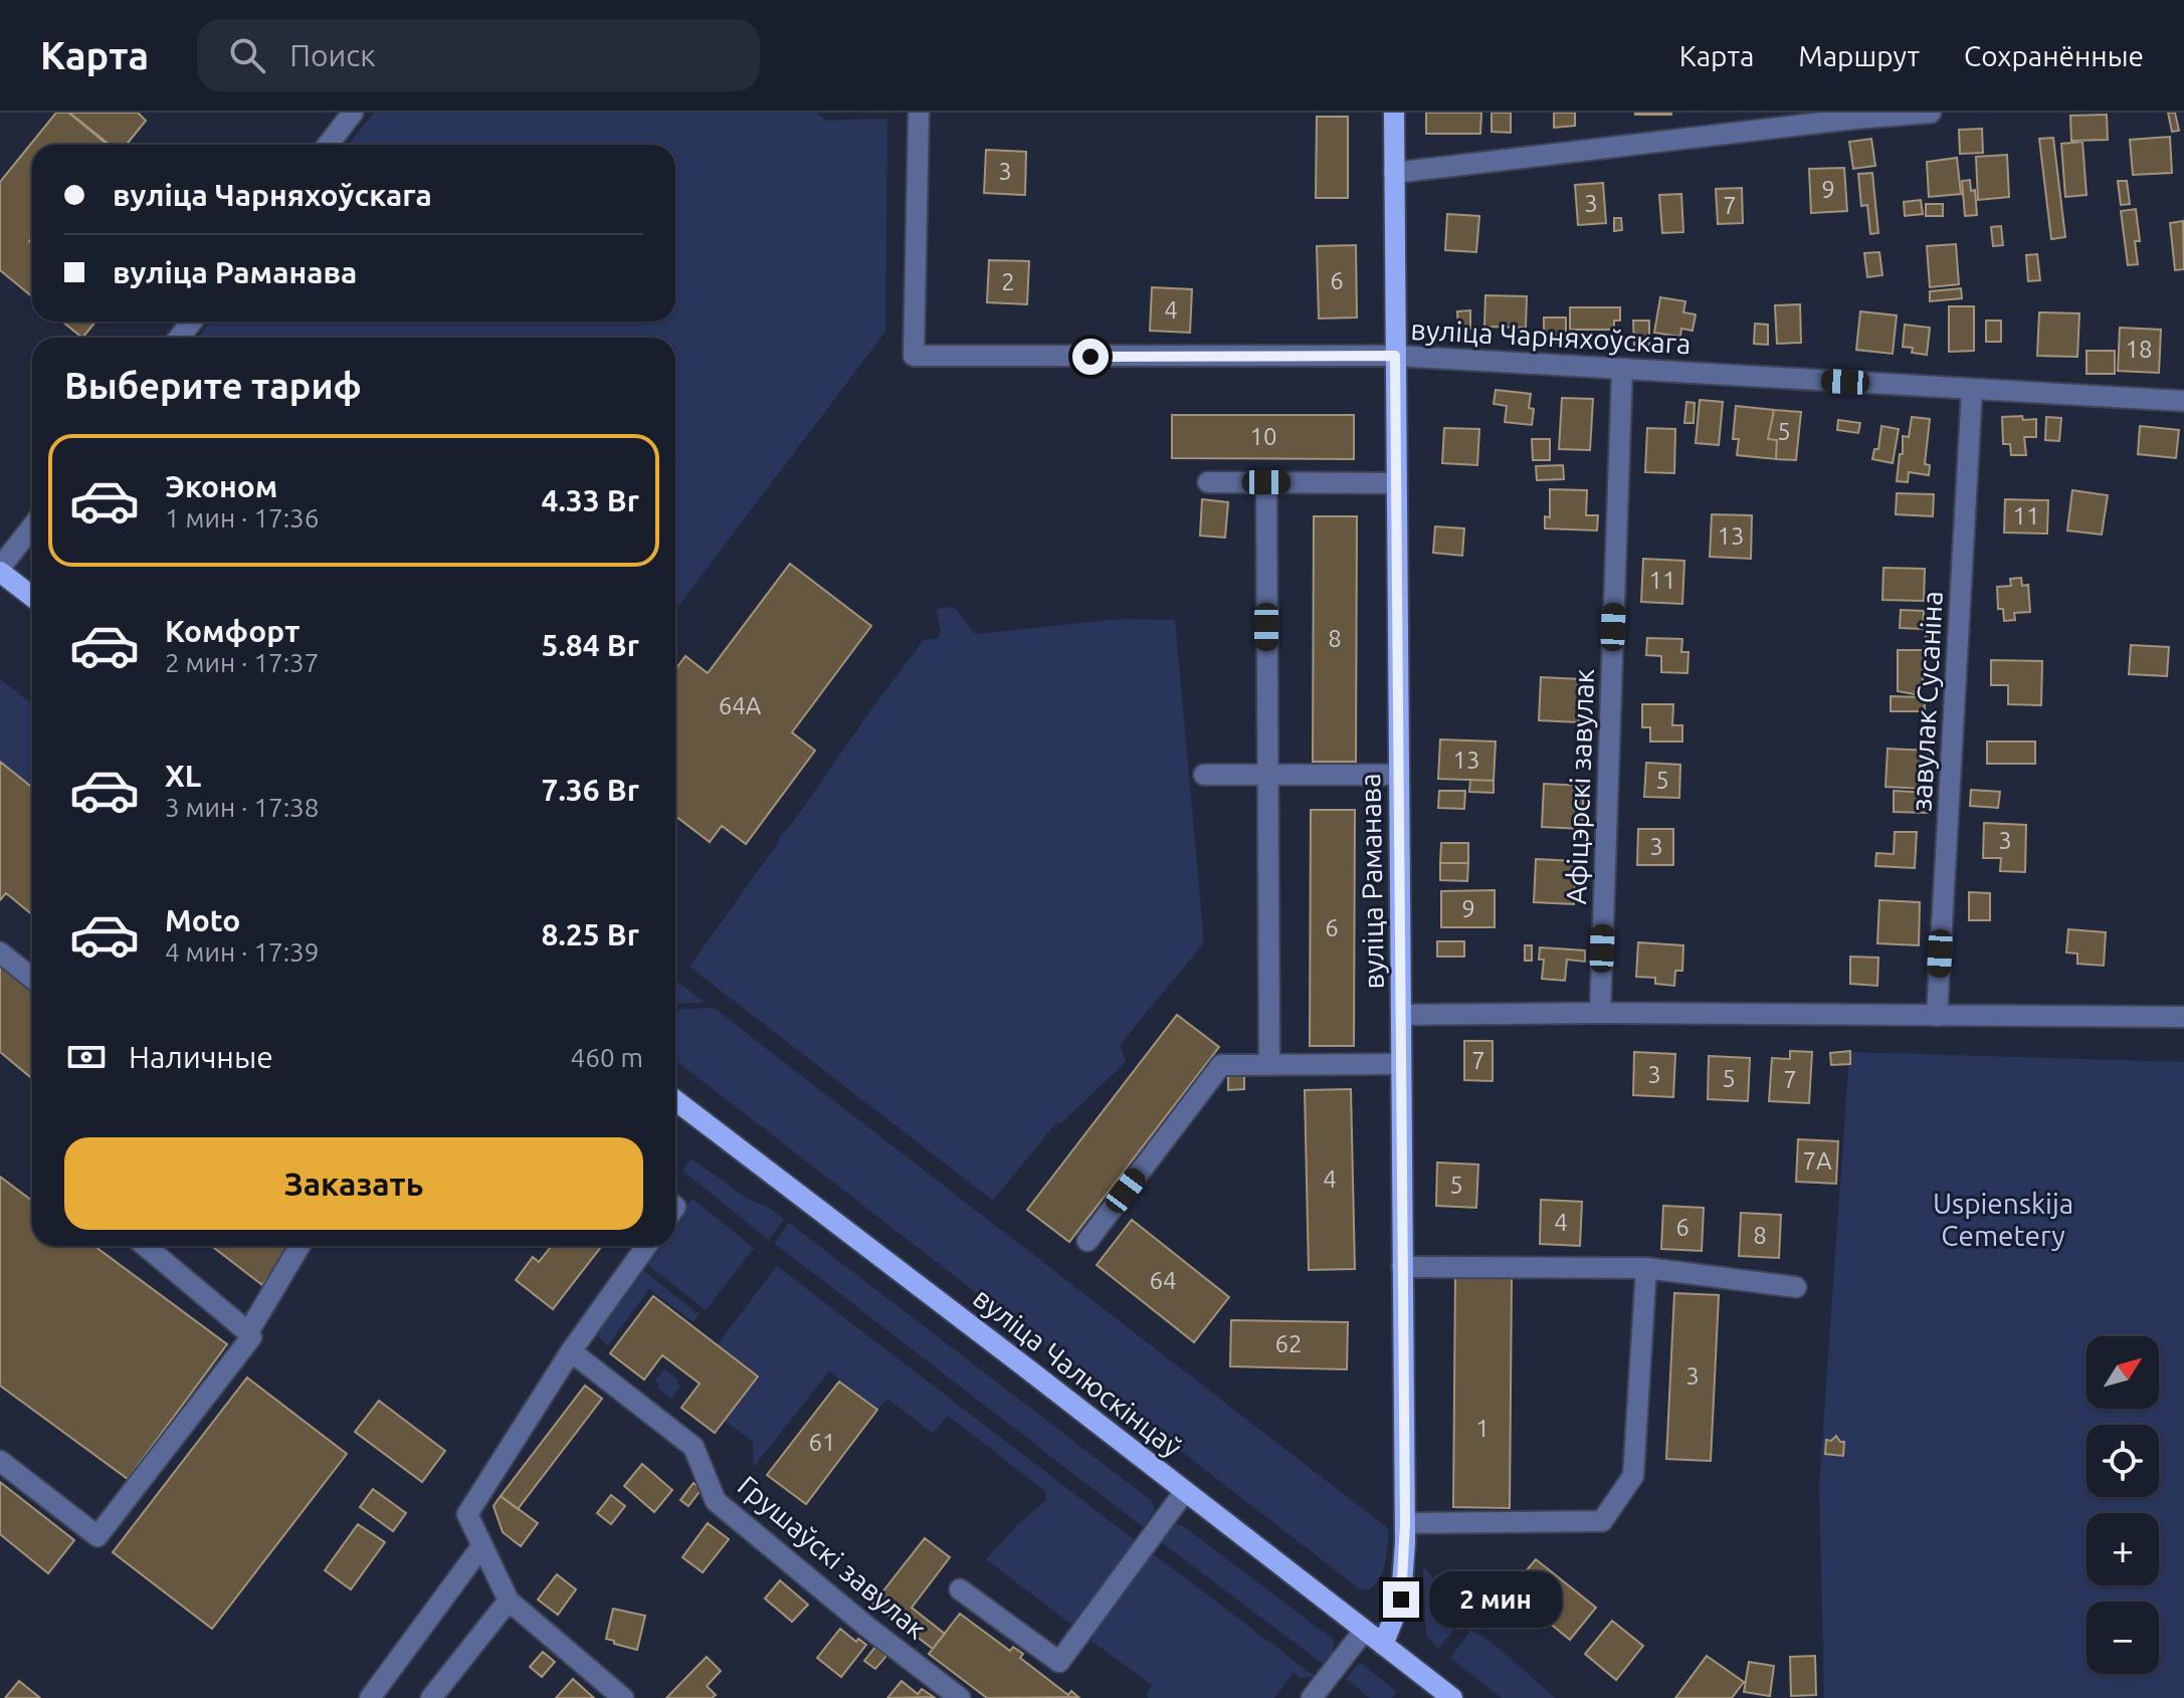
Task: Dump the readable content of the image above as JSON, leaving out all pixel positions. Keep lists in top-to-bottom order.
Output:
{
  "streets": {
    "main road": ["вуліца Раманава", "вуліца Чалюскінцаў"],
    "street": [
      "вуліца Чарняхоўскага",
      "завулак Сусаніна",
      "Афіцэрскі завулак",
      "Грушаўскі завулак"
    ]
  },
  "crossings": [
    ["вуліца Чарняхоўскага", "завулак Сусаніна"],
    ["вуліца Чарняхоўскага", "Афіцэрскі завулак"],
    ["вуліца Чарняхоўскага", "вуліца Раманава"],
    ["вуліца Раманава", "вуліца Чалюскінцаў"]
  ],
  "parks": ["Uspienskija Cemetery"],
  "house_numbers": [
    "3",
    "9",
    "3",
    "7",
    "6",
    "2",
    "4",
    "18",
    "5",
    "10",
    "11",
    "13",
    "11",
    "8",
    "64А",
    "13",
    "5",
    "3",
    "3",
    "9",
    "6",
    "7",
    "3",
    "5",
    "7",
    "7А",
    "4",
    "5",
    "4",
    "6",
    "8",
    "64",
    "62",
    "3",
    "1",
    "61"
  ],
  "north": "top right",
  "page": {
    "header": "Карта",
    "search": "Поиск",
    "nav": ["Карта", "Маршрут", "Сохранённые"],
    "banner": ["вуліца Чарняхоўскага", "вуліца Раманава"],
    "heading": "Выберите тариф",
    "list": [
      {
        "name": "Эконом",
        "note": "1 мин · 17:36",
        "value": "4.33 Br"
      },
      {
        "name": "Комфорт",
        "note": "2 мин · 17:37",
        "value": "5.84 Br"
      },
      {
        "name": "XL",
        "note": "3 мин · 17:38",
        "value": "7.36 Br"
      },
      {
        "name": "Moto",
        "note": "4 мин · 17:39",
        "value": "8.25 Br"
      }
    ],
    "pay": ["Наличные", "460 m"],
    "buttons": "Заказать",
    "map_buttons": ["+", "−"],
    "bubble": "2 мин"
  }
}
